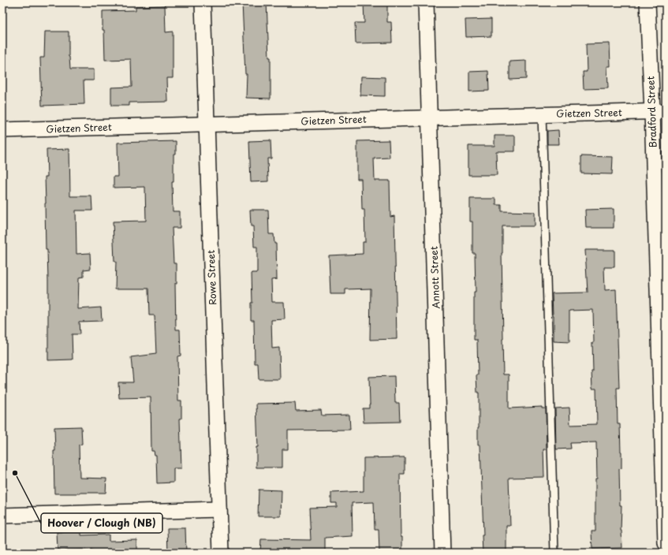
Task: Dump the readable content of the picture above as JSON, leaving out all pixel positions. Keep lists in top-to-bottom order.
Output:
{
  "streets": {
    "street": [
      "Bradford Street",
      "Gietzen Street",
      "Rowe Street",
      "Annott Street"
    ]
  },
  "crossings": [
    ["Bradford Street", "Gietzen Street"],
    ["Gietzen Street", "Rowe Street"],
    ["Gietzen Street", "Annott Street"]
  ],
  "places": ["Hoover / Clough (NB)"]
}
